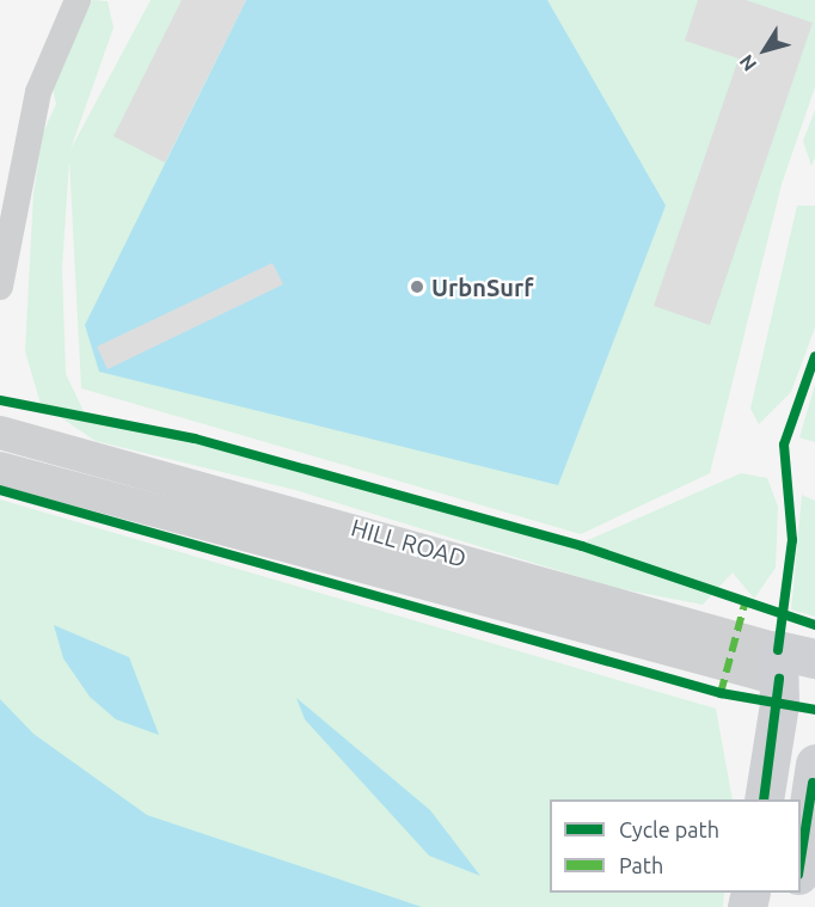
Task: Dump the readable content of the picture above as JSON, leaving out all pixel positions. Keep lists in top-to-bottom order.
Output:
{
  "streets": {
    "street": ["HILL ROAD"]
  },
  "places": ["UrbnSurf"],
  "legend": ["Cycle path", "Path"],
  "north": "bottom left"
}
